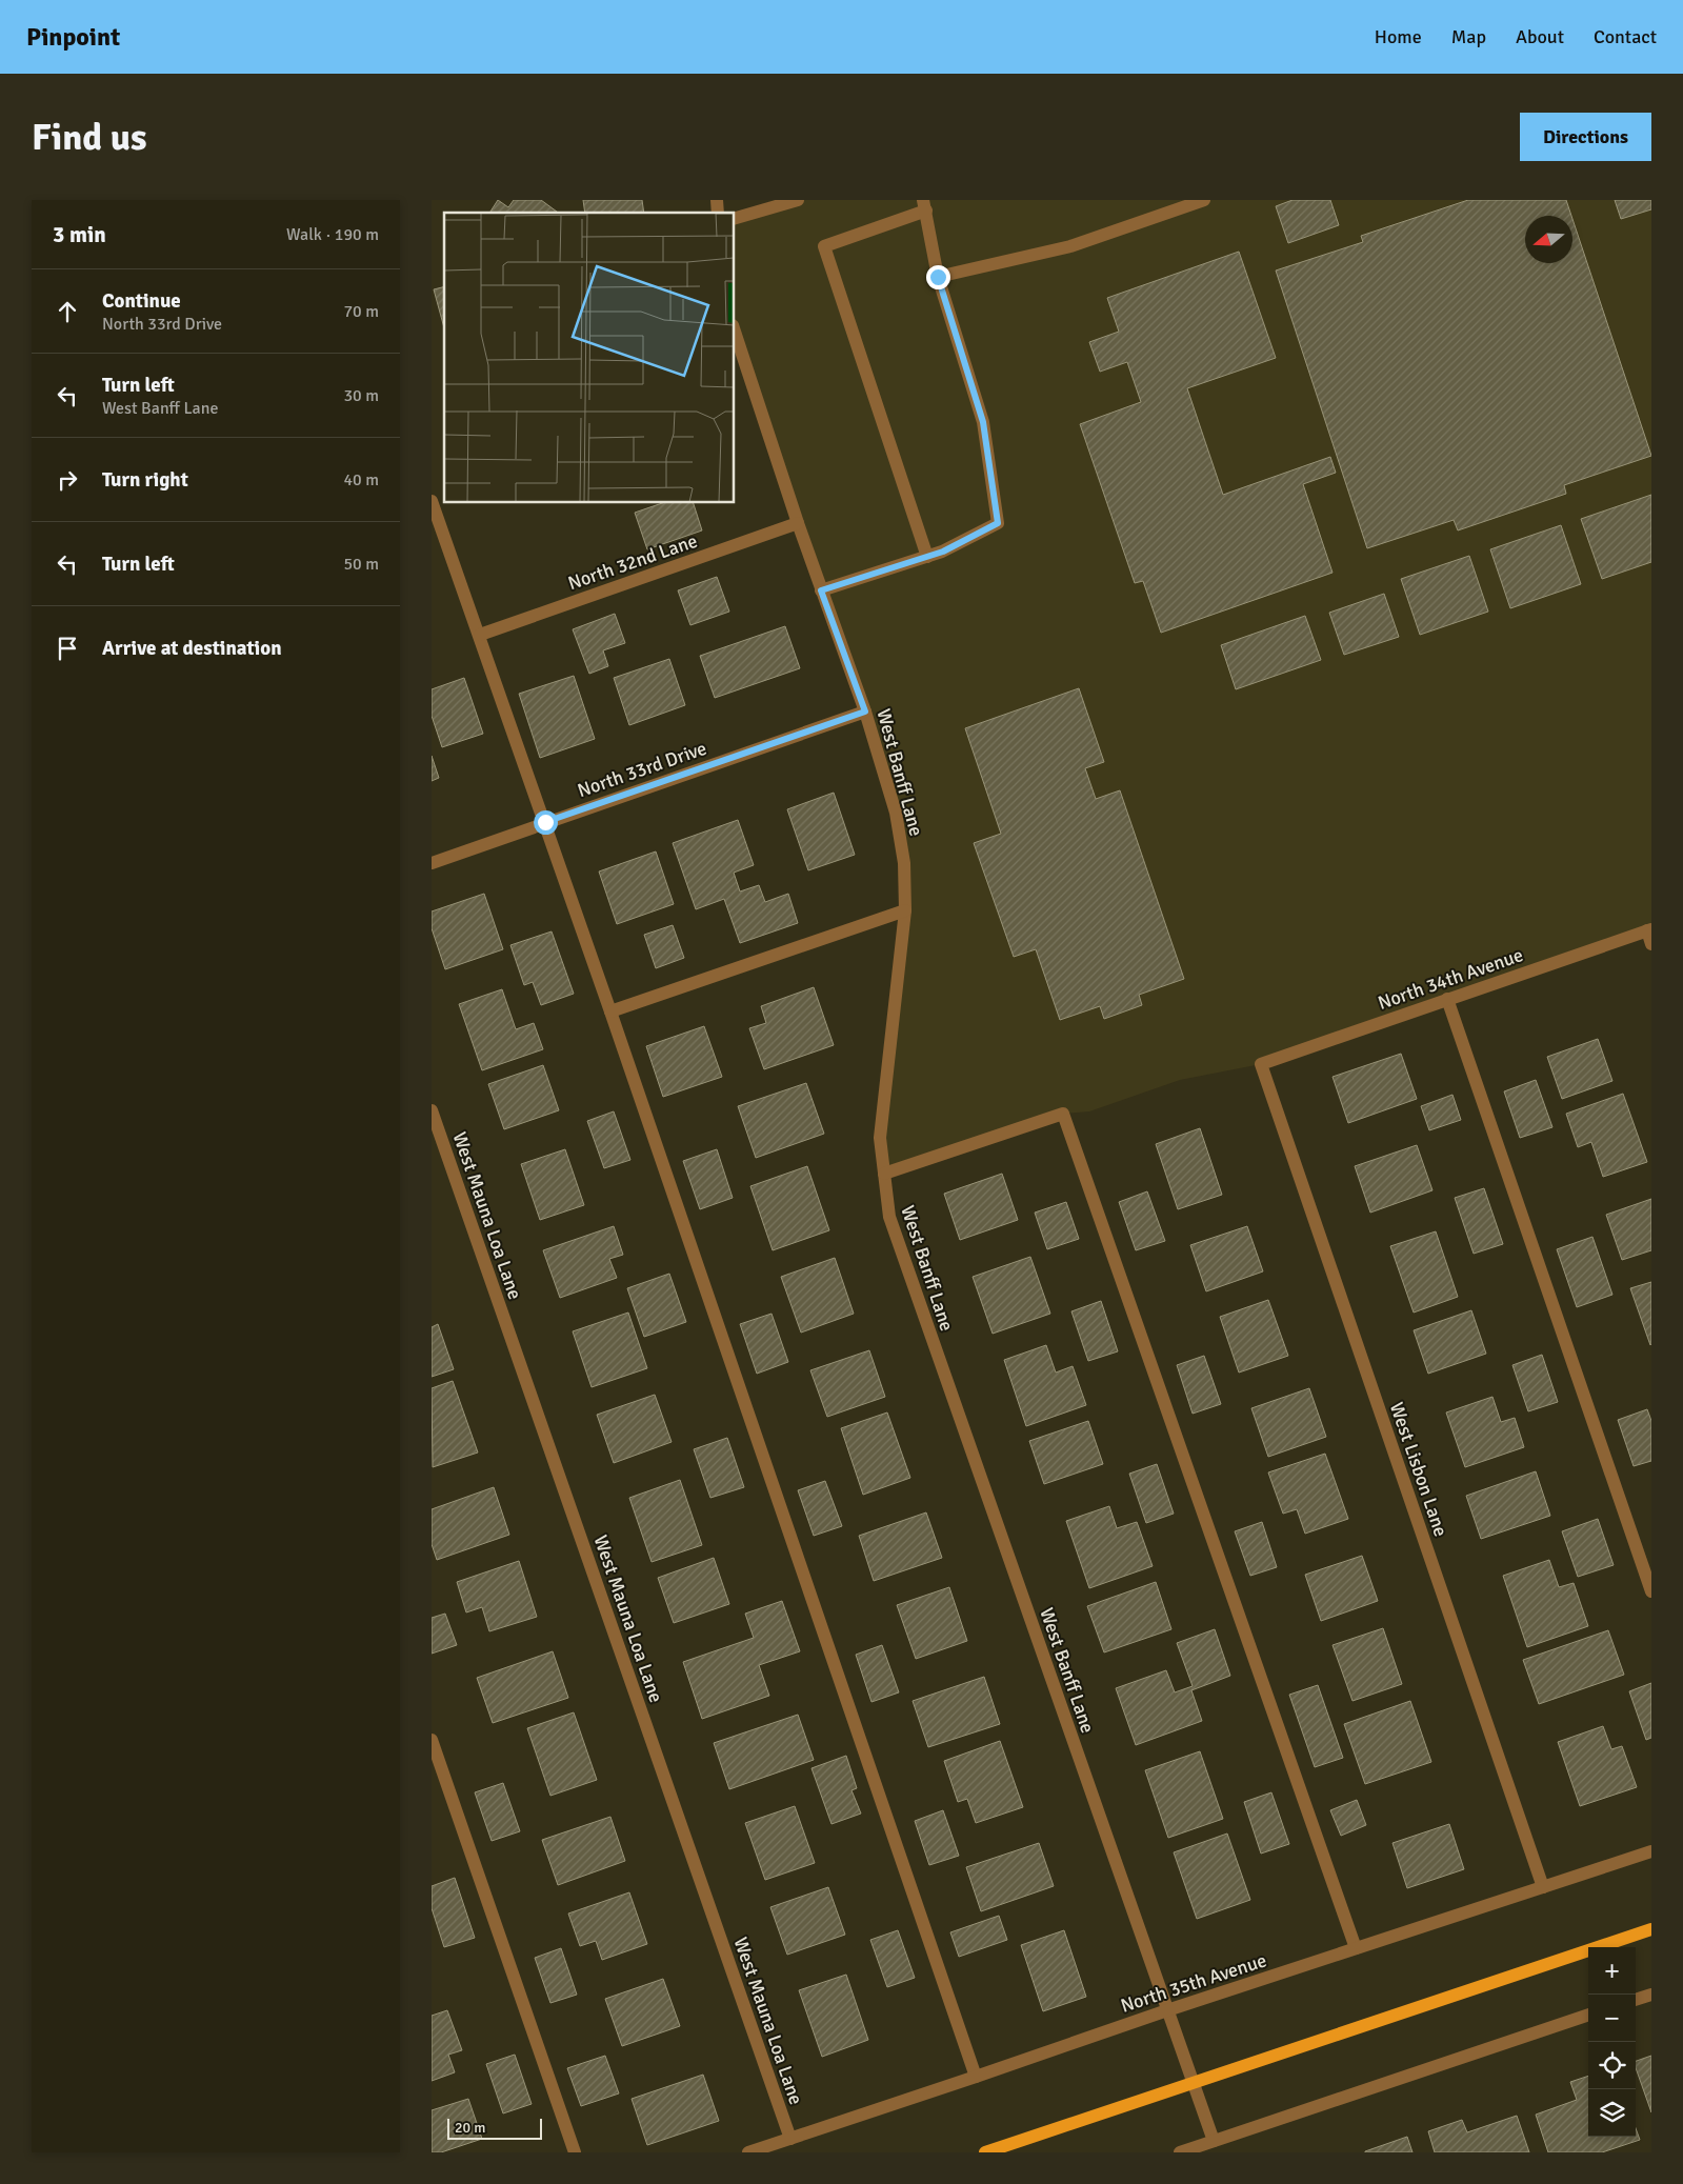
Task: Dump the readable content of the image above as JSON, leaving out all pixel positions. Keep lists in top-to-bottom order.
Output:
{
  "streets": {
    "street": [
      "North 32nd Lane",
      "North 33rd Drive",
      "West Banff Lane",
      "North 34th Avenue",
      "West Mauna Loa Lane",
      "West Lisbon Lane",
      "North 35th Avenue"
    ]
  },
  "crossings": [
    ["North 32nd Lane", "West Banff Lane"],
    ["North 33rd Drive", "West Banff Lane"],
    ["West Banff Lane", "North 35th Avenue"],
    ["North 34th Avenue", "West Lisbon Lane"],
    ["West Mauna Loa Lane", "North 35th Avenue"],
    ["West Lisbon Lane", "North 35th Avenue"]
  ],
  "scale_bar": "20 m",
  "north": "left",
  "page": {
    "header": "Pinpoint",
    "nav": [
      "Home",
      "Map",
      "About",
      "Contact"
    ],
    "buttons": "Directions",
    "title": "Find us",
    "heading": ["3 min", "Walk · 190 m"],
    "list": [
      ["Continue", "North 33rd Drive", "70 m"],
      ["Turn left", "West Banff Lane", "30 m"],
      ["Turn right", "40 m"],
      ["Turn left", "50 m"],
      "Arrive at destination"
    ],
    "map_buttons": ["+", "−"],
    "scale": "20 m"
  }
}
